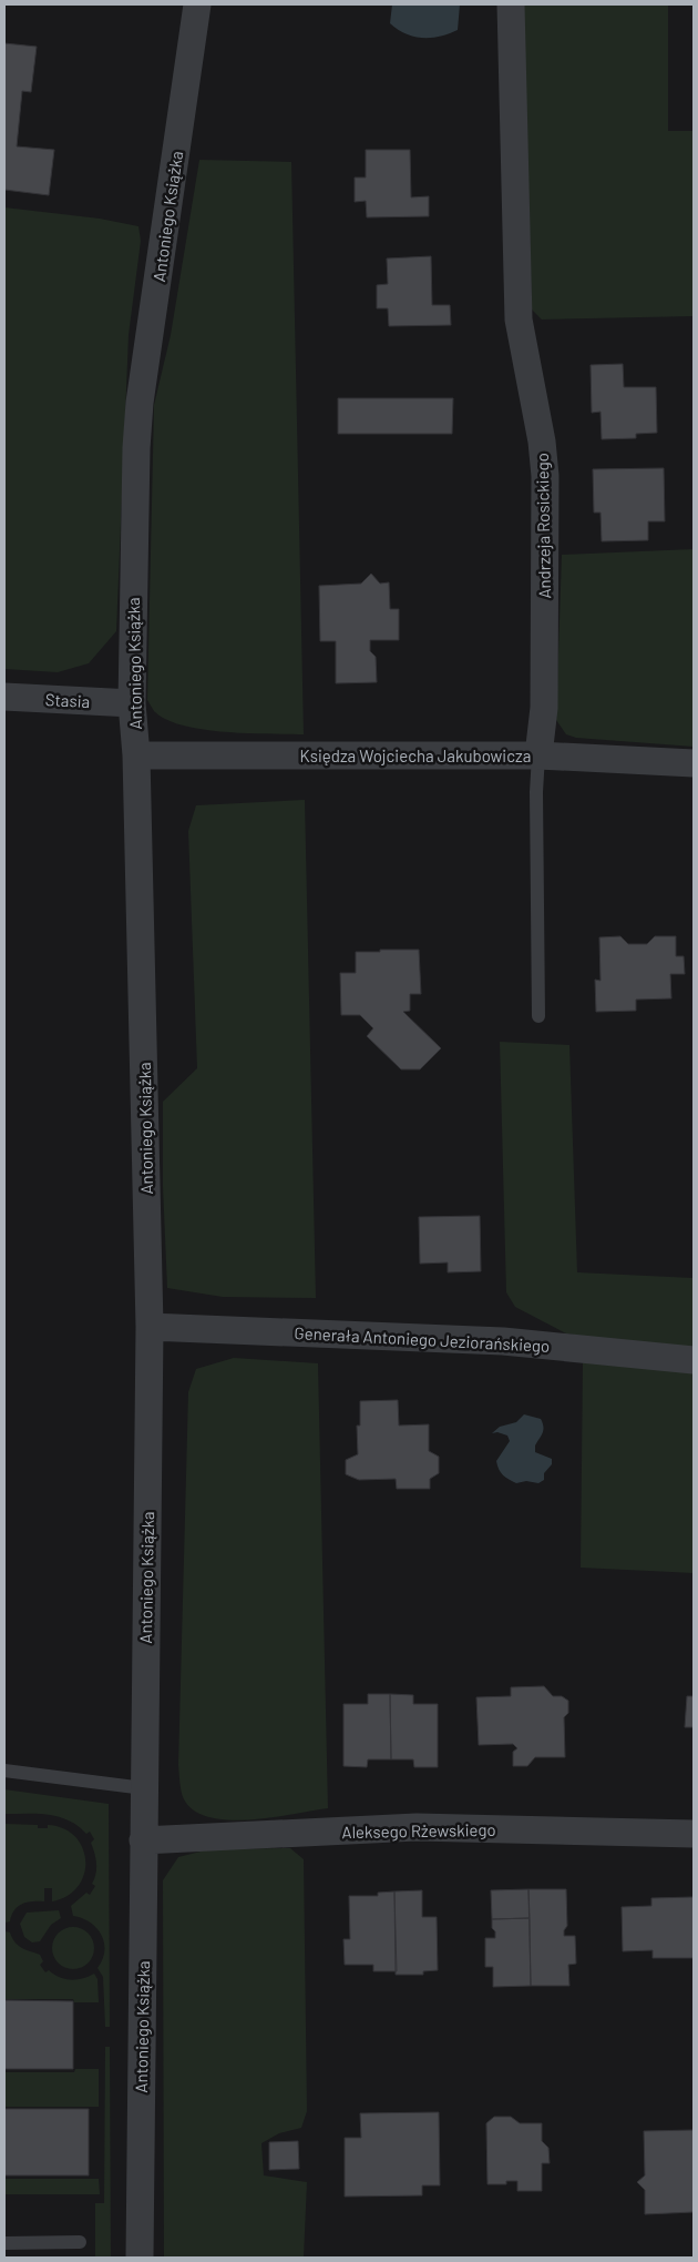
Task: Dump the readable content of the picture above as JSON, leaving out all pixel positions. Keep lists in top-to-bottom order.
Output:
{
  "streets": {
    "street": [
      "Antoniego Książka",
      "Andrzeja Rosickiego",
      "Stasia",
      "Księdza Wojciecha Jakubowicza",
      "Generała Antoniego Jeziorańskiego",
      "Aleksego Rżewskiego"
    ]
  },
  "crossings": [
    ["Antoniego Książka", "Stasia"],
    ["Antoniego Książka", "Księdza Wojciecha Jakubowicza"],
    ["Antoniego Książka", "Generała Antoniego Jeziorańskiego"],
    ["Antoniego Książka", "Aleksego Rżewskiego"],
    ["Andrzeja Rosickiego", "Księdza Wojciecha Jakubowicza"]
  ]
}
